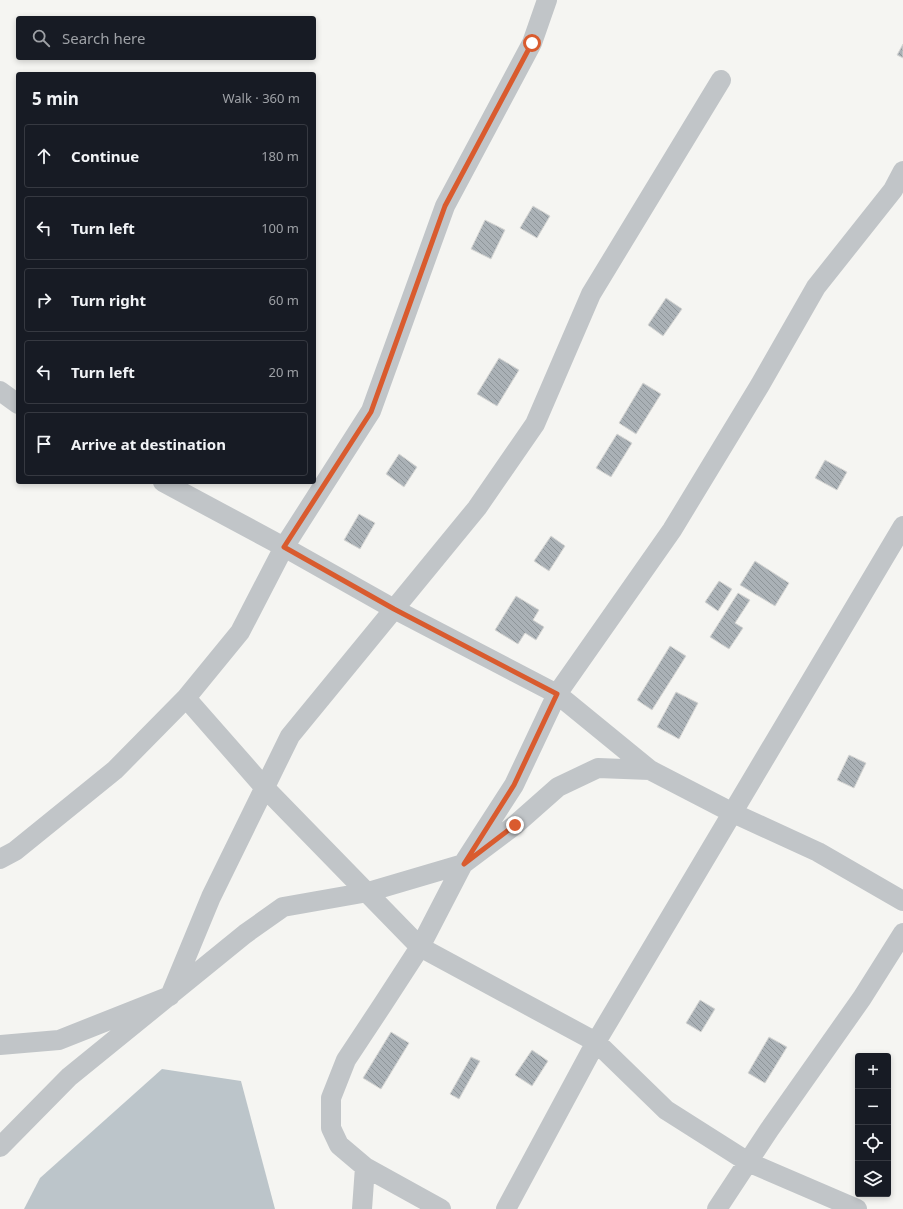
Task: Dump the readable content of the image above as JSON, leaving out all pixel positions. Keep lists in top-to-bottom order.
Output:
{
  "page": {
    "search": "Search here",
    "heading": ["5 min", "Walk · 360 m"],
    "list": [
      ["Continue", "180 m"],
      ["Turn left", "100 m"],
      ["Turn right", "60 m"],
      ["Turn left", "20 m"],
      "Arrive at destination"
    ],
    "map_buttons": ["+", "−"]
  }
}
